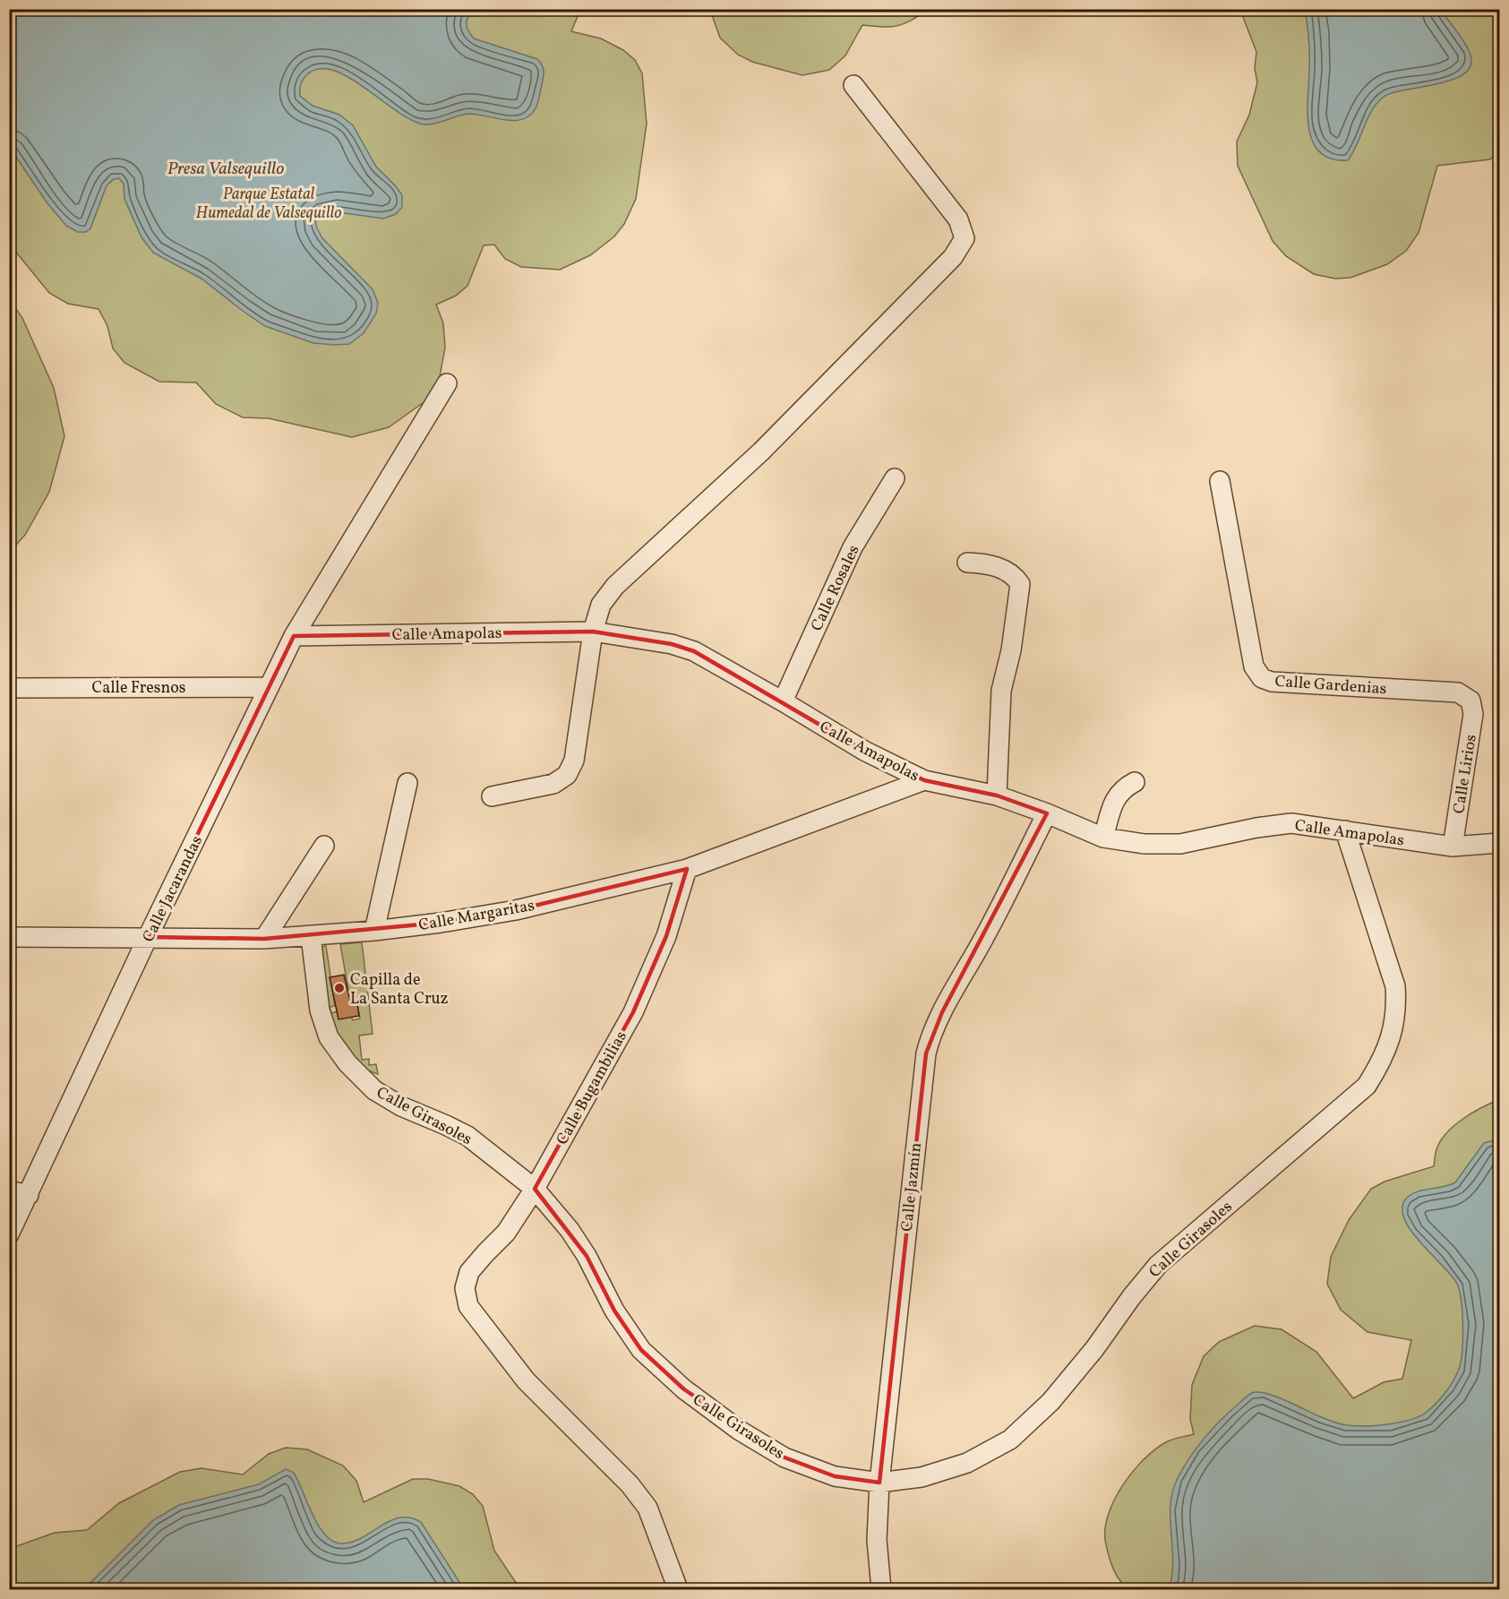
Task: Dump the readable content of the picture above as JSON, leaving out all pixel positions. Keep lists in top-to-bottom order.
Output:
{
  "streets": {
    "street": [
      "Calle Rosales",
      "Calle Amapolas",
      "Calle Gardenias",
      "Calle Fresnos",
      "Calle Lirios",
      "Calle Jacarandas",
      "Calle Margaritas",
      "Calle Bugambilias",
      "Calle Girasoles",
      "Calle Jazmín"
    ]
  },
  "crossings": [
    ["Calle Rosales", "Calle Amapolas"],
    ["Calle Amapolas", "Calle Lirios"],
    ["Calle Amapolas", "Calle Jacarandas"],
    ["Calle Amapolas", "Calle Margaritas"],
    ["Calle Amapolas", "Calle Girasoles"],
    ["Calle Amapolas", "Calle Jazmín"],
    ["Calle Gardenias", "Calle Lirios"],
    ["Calle Fresnos", "Calle Jacarandas"],
    ["Calle Jacarandas", "Calle Margaritas"],
    ["Calle Margaritas", "Calle Bugambilias"],
    ["Calle Margaritas", "Calle Girasoles"],
    ["Calle Bugambilias", "Calle Girasoles"],
    ["Calle Girasoles", "Calle Jazmín"]
  ],
  "water": ["Presa Valsequillo"],
  "parks": ["Parque Estatal Humedal de Valsequillo"],
  "places": ["Capilla de La Santa Cruz"]
}
